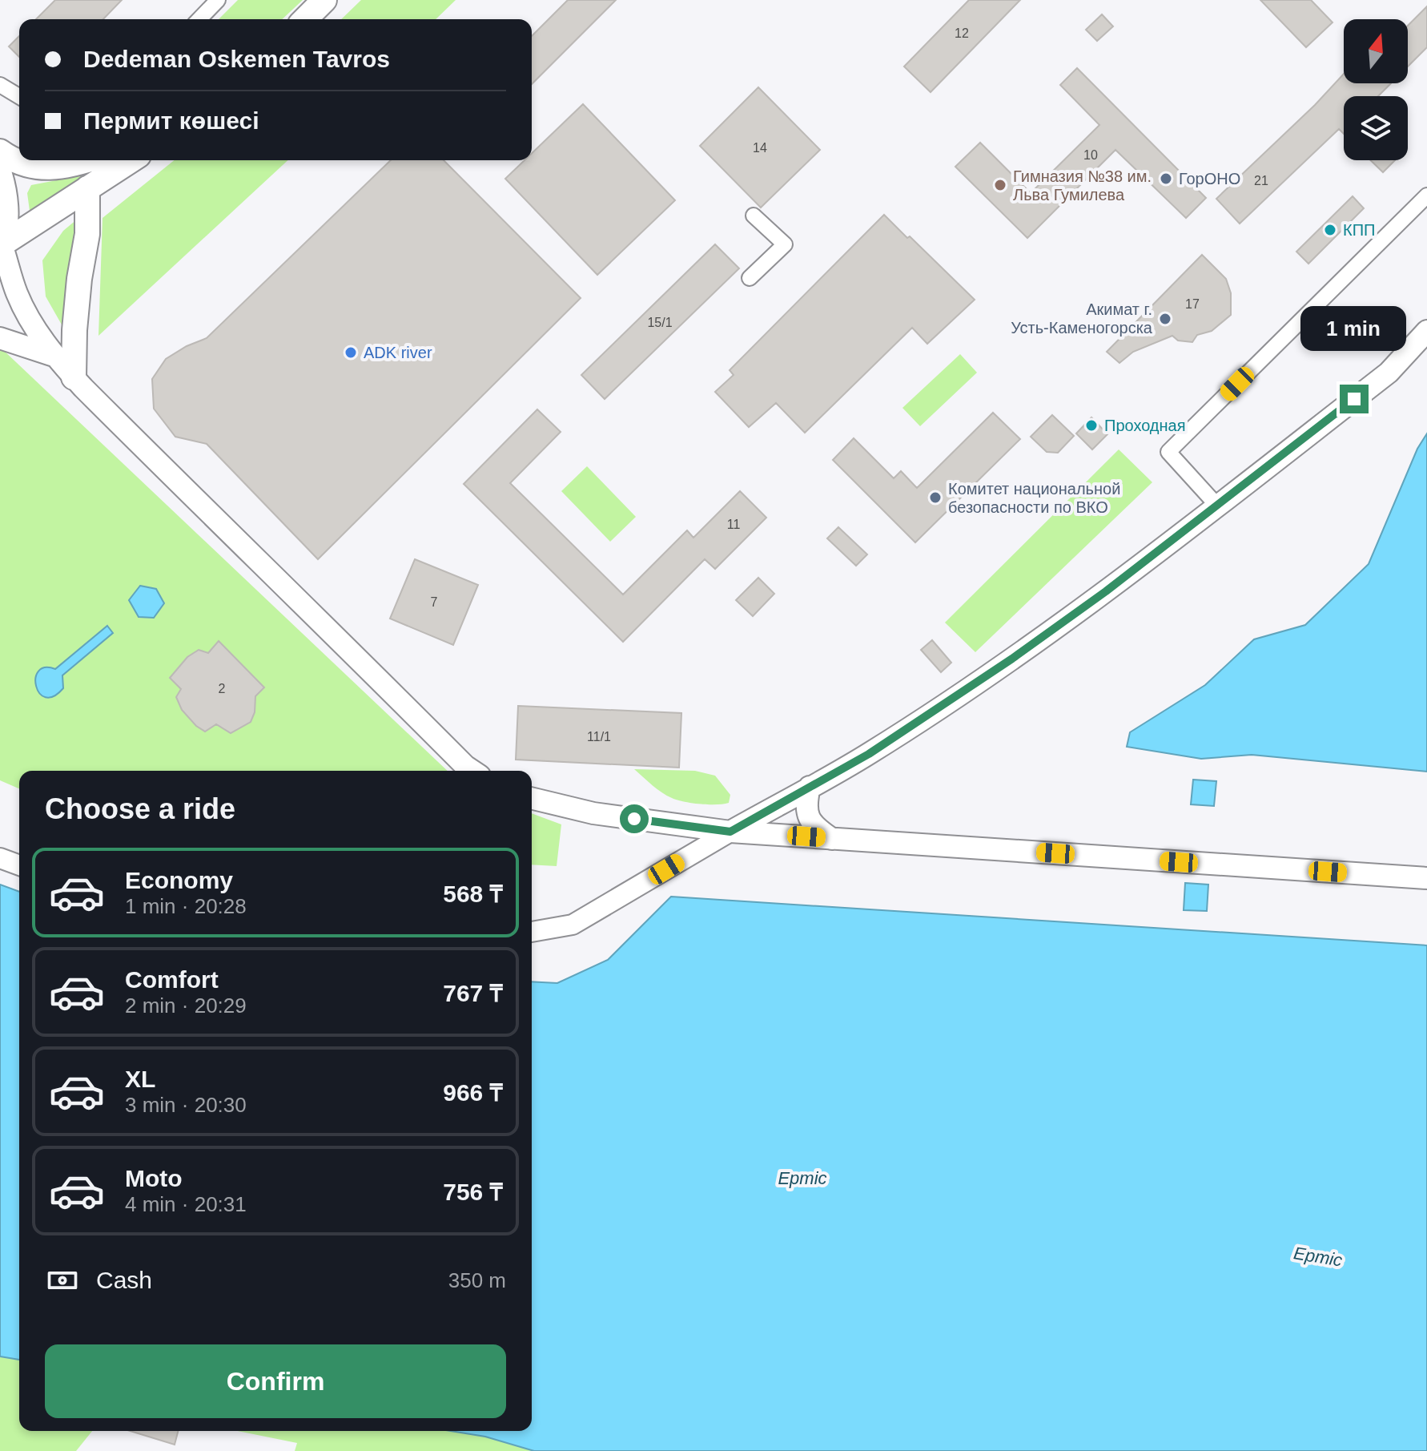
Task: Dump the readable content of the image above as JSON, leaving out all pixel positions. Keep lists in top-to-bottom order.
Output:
{
  "water": ["Ертіс"],
  "places": [
    "ГорОНО",
    "Гимназия №38 им. Льва Гумилева",
    "КПП",
    "Акимат г. Усть-Каменогорска",
    "ADK river",
    "Проходная",
    "Комитет национальной безопасности по ВКО"
  ],
  "house_numbers": [
    "12",
    "14",
    "10",
    "21",
    "17",
    "15/1",
    "11",
    "7",
    "2",
    "11/1"
  ],
  "north": "top",
  "page": {
    "banner": ["Dedeman Oskemen Tavros", "Пермит көшесі"],
    "bubble": "1 min",
    "heading": "Choose a ride",
    "list": [
      {
        "name": "Economy",
        "note": "1 min · 20:28",
        "value": "568 ₸"
      },
      {
        "name": "Comfort",
        "note": "2 min · 20:29",
        "value": "767 ₸"
      },
      {
        "name": "XL",
        "note": "3 min · 20:30",
        "value": "966 ₸"
      },
      {
        "name": "Moto",
        "note": "4 min · 20:31",
        "value": "756 ₸"
      }
    ],
    "pay": ["Cash", "350 m"],
    "buttons": "Confirm"
  }
}
